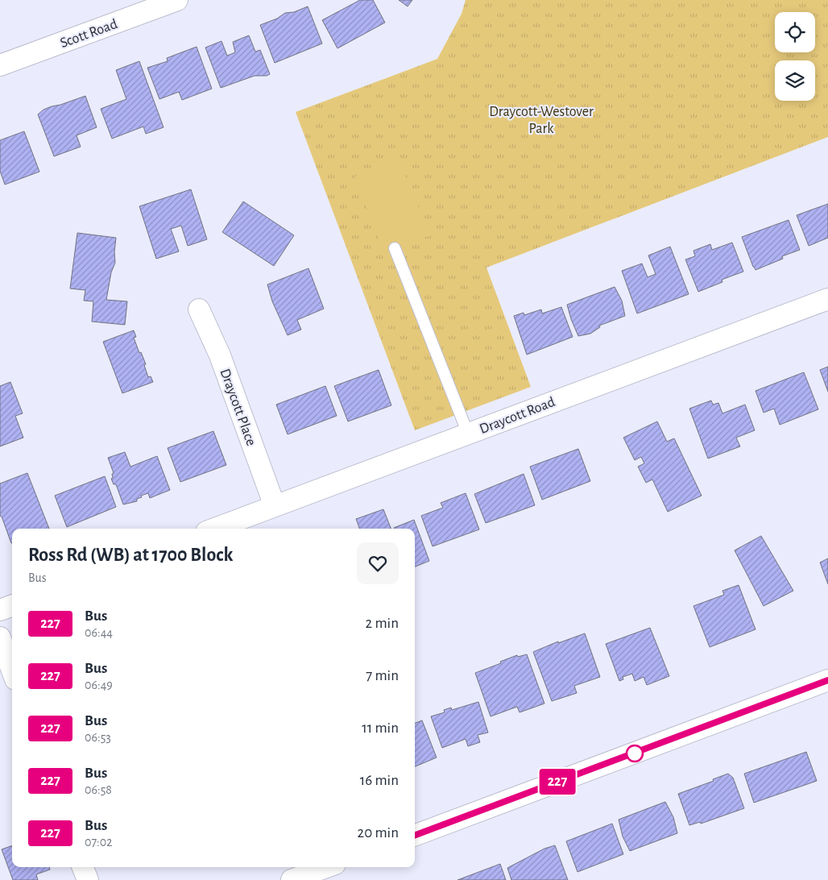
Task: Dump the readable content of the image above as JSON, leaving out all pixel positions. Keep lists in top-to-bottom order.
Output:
{
  "streets": {
    "street": ["Scott Road", "Draycott Place", "Draycott Road"]
  },
  "crossings": [
    ["Draycott Place", "Draycott Road"]
  ],
  "parks": ["Draycott-Westover Park"],
  "lines": ["bus line 227"],
  "page": {
    "on_map": "227",
    "heading": ["Ross Rd (WB) at 1700 Block", "Bus"],
    "list": [
      {
        "mark": "227",
        "name": "Bus",
        "note": "06:44",
        "value": "2 min"
      },
      {
        "mark": "227",
        "name": "Bus",
        "note": "06:49",
        "value": "7 min"
      },
      {
        "mark": "227",
        "name": "Bus",
        "note": "06:53",
        "value": "11 min"
      },
      {
        "mark": "227",
        "name": "Bus",
        "note": "06:58",
        "value": "16 min"
      },
      {
        "mark": "227",
        "name": "Bus",
        "note": "07:02",
        "value": "20 min"
      }
    ]
  }
}
